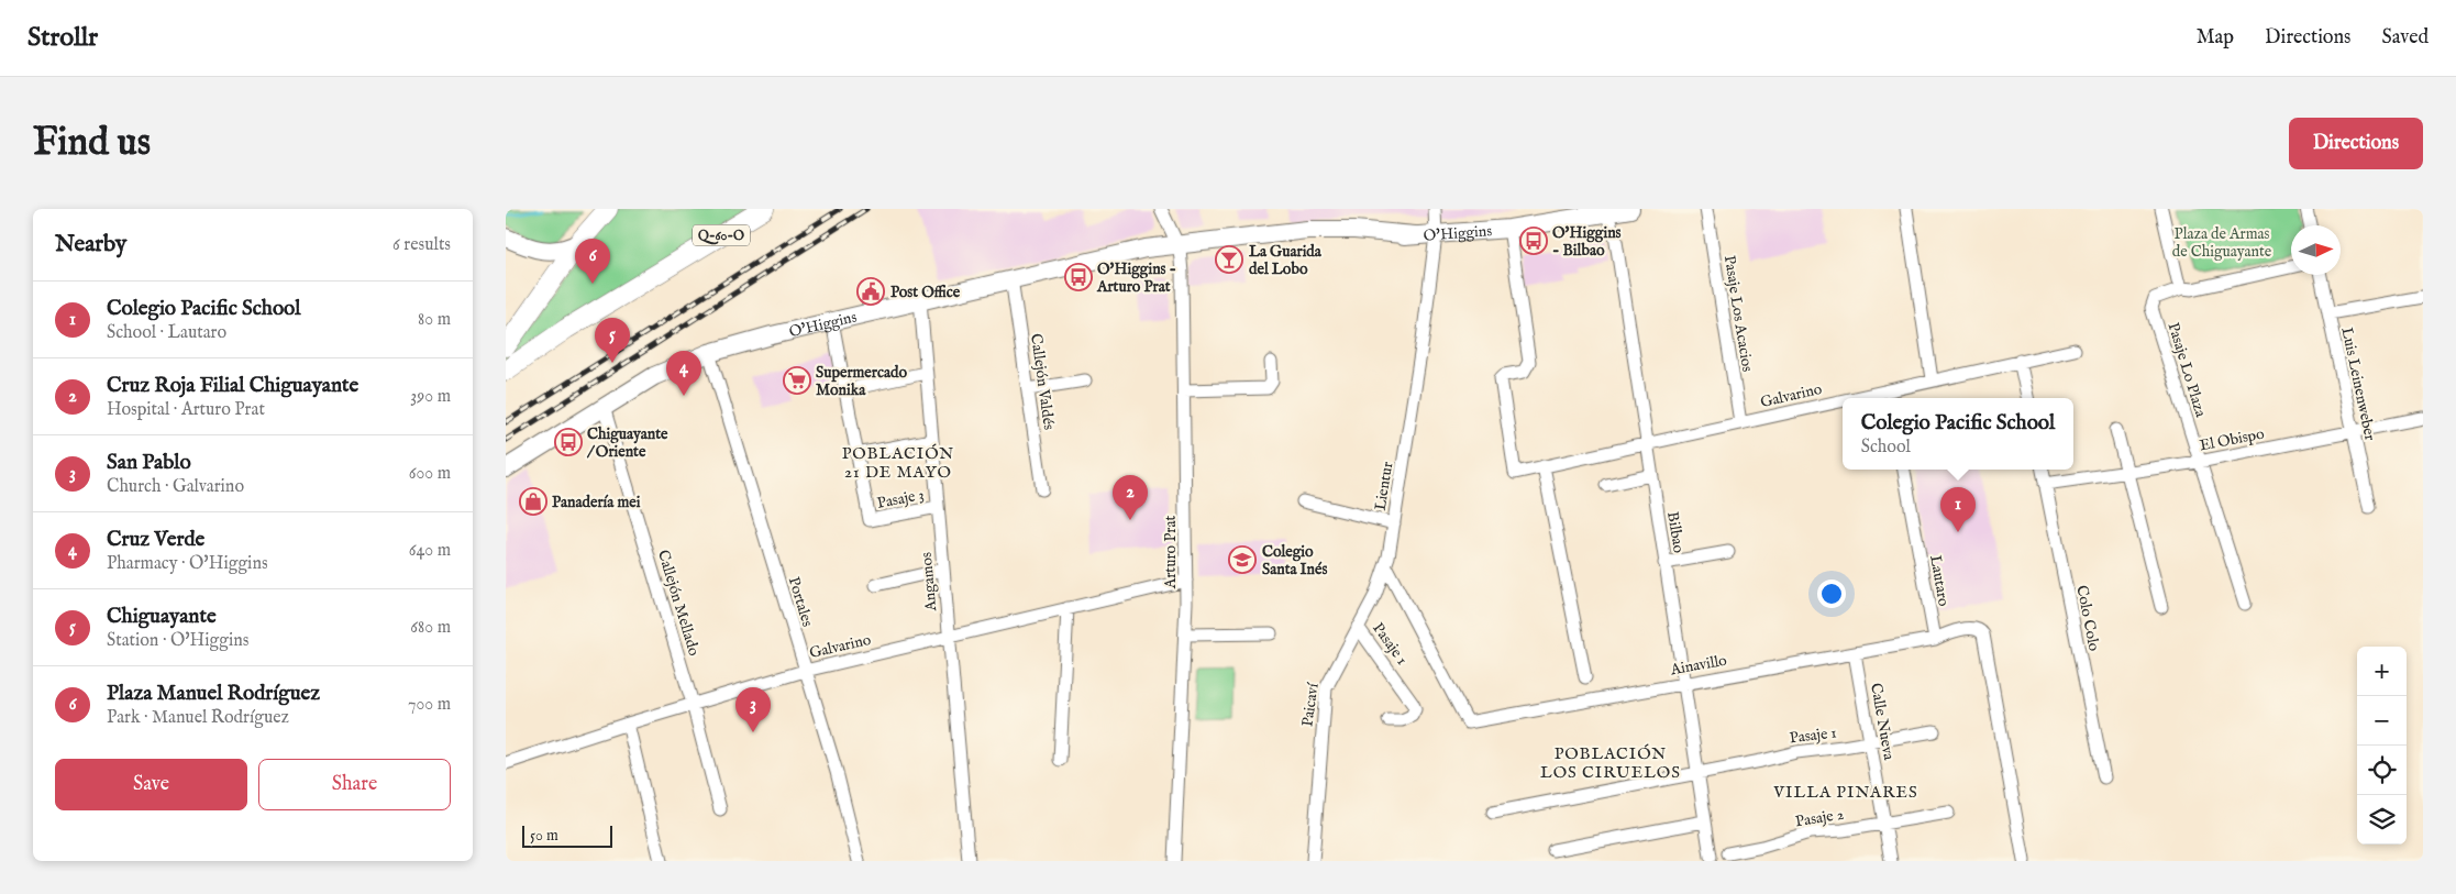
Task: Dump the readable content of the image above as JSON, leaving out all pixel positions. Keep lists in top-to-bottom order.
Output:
{
  "streets": {
    "main road": ["O'Higgins", "Q-60-O"],
    "street": [
      "Pasaje Los Acacios",
      "Pasaje Lo Plaza",
      "Callejón Valdés",
      "Luis Leinenweber",
      "Galvarino",
      "El Obispo",
      "Lientur",
      "Pasaje 3",
      "Bilbao",
      "Arturo Prat",
      "Lautaro",
      "Angamos",
      "Portales",
      "Callejón Mellado",
      "Colo Colo",
      "Pasaje 1",
      "Ainavillo",
      "Paicaví",
      "Calle Nueva",
      "Pasaje 2"
    ]
  },
  "crossings": [
    ["O'Higgins", "Callejón Valdés"],
    ["O'Higgins", "Galvarino"],
    ["O'Higgins", "Lientur"],
    ["O'Higgins", "Bilbao"],
    ["O'Higgins", "Arturo Prat"],
    ["O'Higgins", "Angamos"],
    ["O'Higgins", "Portales"],
    ["O'Higgins", "Callejón Mellado"],
    ["Pasaje Los Acacios", "Galvarino"],
    ["Pasaje Lo Plaza", "El Obispo"],
    ["Luis Leinenweber", "El Obispo"],
    ["Galvarino", "Bilbao"],
    ["Galvarino", "Arturo Prat"],
    ["Galvarino", "Angamos"],
    ["Galvarino", "Portales"],
    ["Galvarino", "Callejón Mellado"],
    ["El Obispo", "Colo Colo"],
    ["Lientur", "Ainavillo"],
    ["Lientur", "Paicaví"],
    ["Pasaje 3", "Angamos"],
    ["Bilbao", "Pasaje 1"],
    ["Bilbao", "Ainavillo"],
    ["Lautaro", "Ainavillo"],
    ["Pasaje 1", "Paicaví"],
    ["Pasaje 1", "Calle Nueva"],
    ["Ainavillo", "Paicaví"],
    ["Ainavillo", "Calle Nueva"],
    ["Calle Nueva", "Pasaje 2"]
  ],
  "districts": ["POBLACIÓN 21 DE MAYO", "POBLACIÓN LOS CIRUELOS", "VILLA PINARES"],
  "parks": ["Plaza de Armas de Chiguayante"],
  "places": {
    "bus stop": ["O'Higgins - Bilbao", "O'Higgins - Arturo Prat", "Chiguayante / Oriente"],
    "bar": ["La Guarida del Lobo"],
    "public building": ["Post Office"],
    "supermarket": ["Supermercado Monika"],
    "shop": ["Panadería mei"],
    "school or university": ["Colegio Santa Inés"]
  },
  "scale_bar": "50 m",
  "north": "right",
  "page": {
    "header": "Strollr",
    "nav": ["Map", "Directions", "Saved"],
    "buttons": [
      "Directions",
      ["Save", "Share"]
    ],
    "title": "Find us",
    "heading": ["Nearby", "6 results"],
    "pins": [
      "6",
      "5",
      "4",
      "2",
      "1",
      "3"
    ],
    "list": [
      {
        "mark": "1",
        "name": "Colegio Pacific School",
        "note": "School · Lautaro",
        "value": "80 m"
      },
      {
        "mark": "2",
        "name": "Cruz Roja Filial Chiguayante",
        "note": "Hospital · Arturo Prat",
        "value": "390 m"
      },
      {
        "mark": "3",
        "name": "San Pablo",
        "note": "Church · Galvarino",
        "value": "600 m"
      },
      {
        "mark": "4",
        "name": "Cruz Verde",
        "note": "Pharmacy · O'Higgins",
        "value": "640 m"
      },
      {
        "mark": "5",
        "name": "Chiguayante",
        "note": "Station · O'Higgins",
        "value": "680 m"
      },
      {
        "mark": "6",
        "name": "Plaza Manuel Rodríguez",
        "note": "Park · Manuel Rodríguez",
        "value": "700 m"
      }
    ],
    "popup": ["Colegio Pacific School", "School"],
    "map_buttons": ["+", "−"],
    "scale": "50 m"
  }
}
